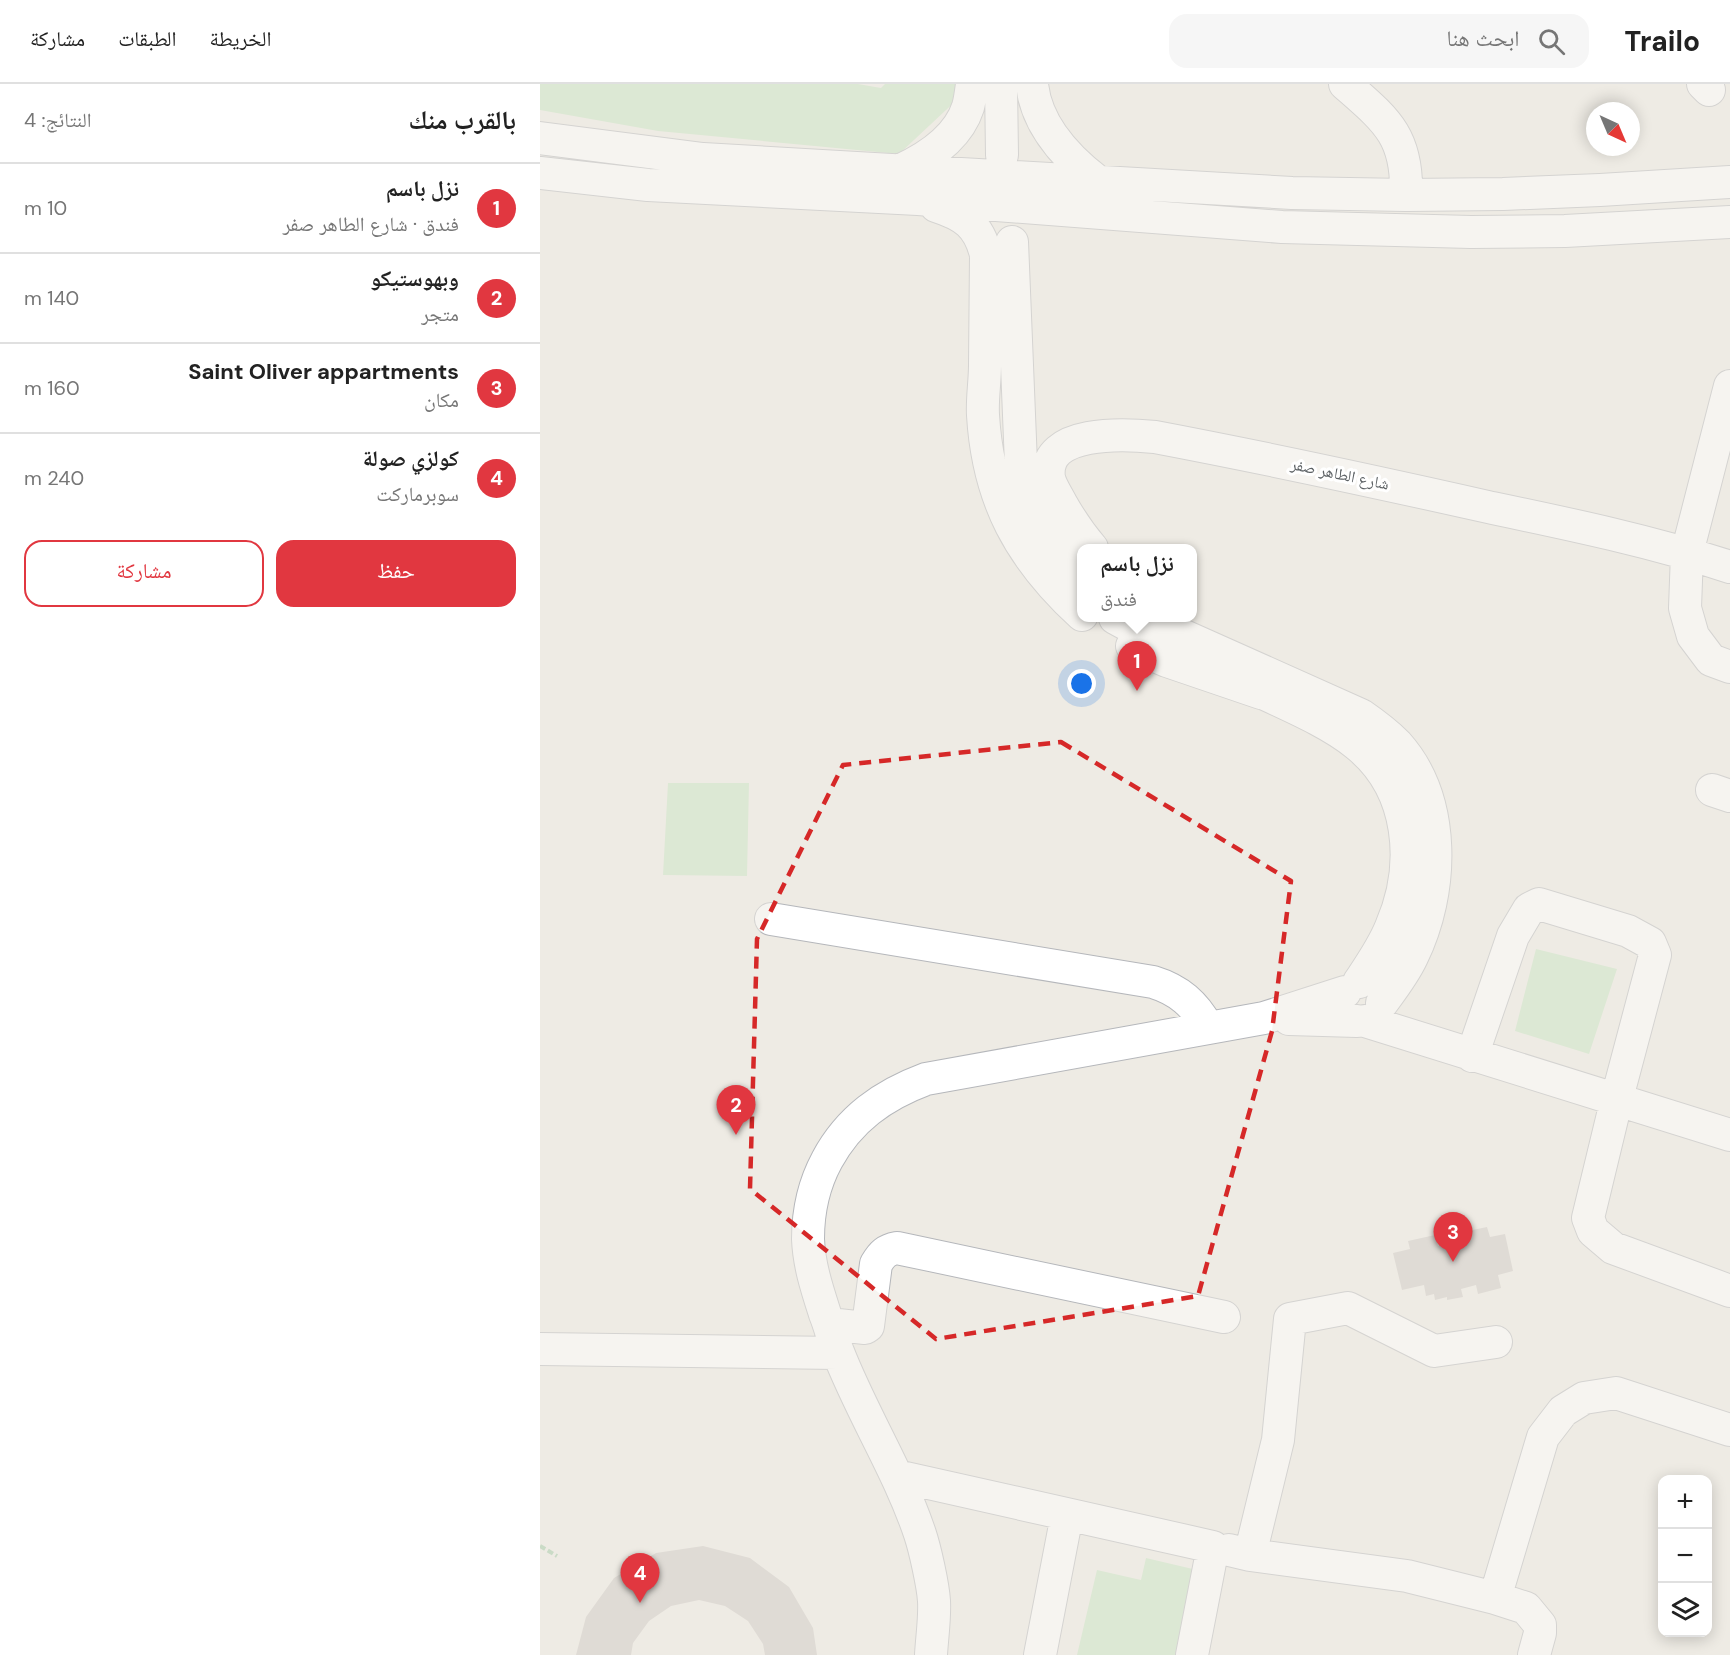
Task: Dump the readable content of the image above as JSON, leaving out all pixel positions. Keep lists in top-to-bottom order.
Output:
{
  "streets": {
    "street": ["شارع الطاهر صفر"]
  },
  "north": "bottom right",
  "page": {
    "header": "Trailo",
    "search": "ابحث هنا",
    "nav": ["الخريطة", "الطبقات", "مشاركة"],
    "heading": ["بالقرب منك", "النتائج: 4"],
    "list": [
      {
        "mark": "1",
        "name": "نزل باسم",
        "note": "فندق · شارع الطاهر صفر",
        "value": "10 m"
      },
      {
        "mark": "2",
        "name": "وبهوستيكو",
        "note": "متجر",
        "value": "140 m"
      },
      {
        "mark": "3",
        "name": "Saint Oliver appartments",
        "note": "مكان",
        "value": "160 m"
      },
      {
        "mark": "4",
        "name": "كولزي صولة",
        "note": "سوبرماركت",
        "value": "240 m"
      }
    ],
    "buttons": ["حفظ", "مشاركة"],
    "popup": ["نزل باسم", "فندق"],
    "pins": [
      "1",
      "2",
      "3",
      "4"
    ],
    "map_buttons": ["+", "−"]
  }
}
